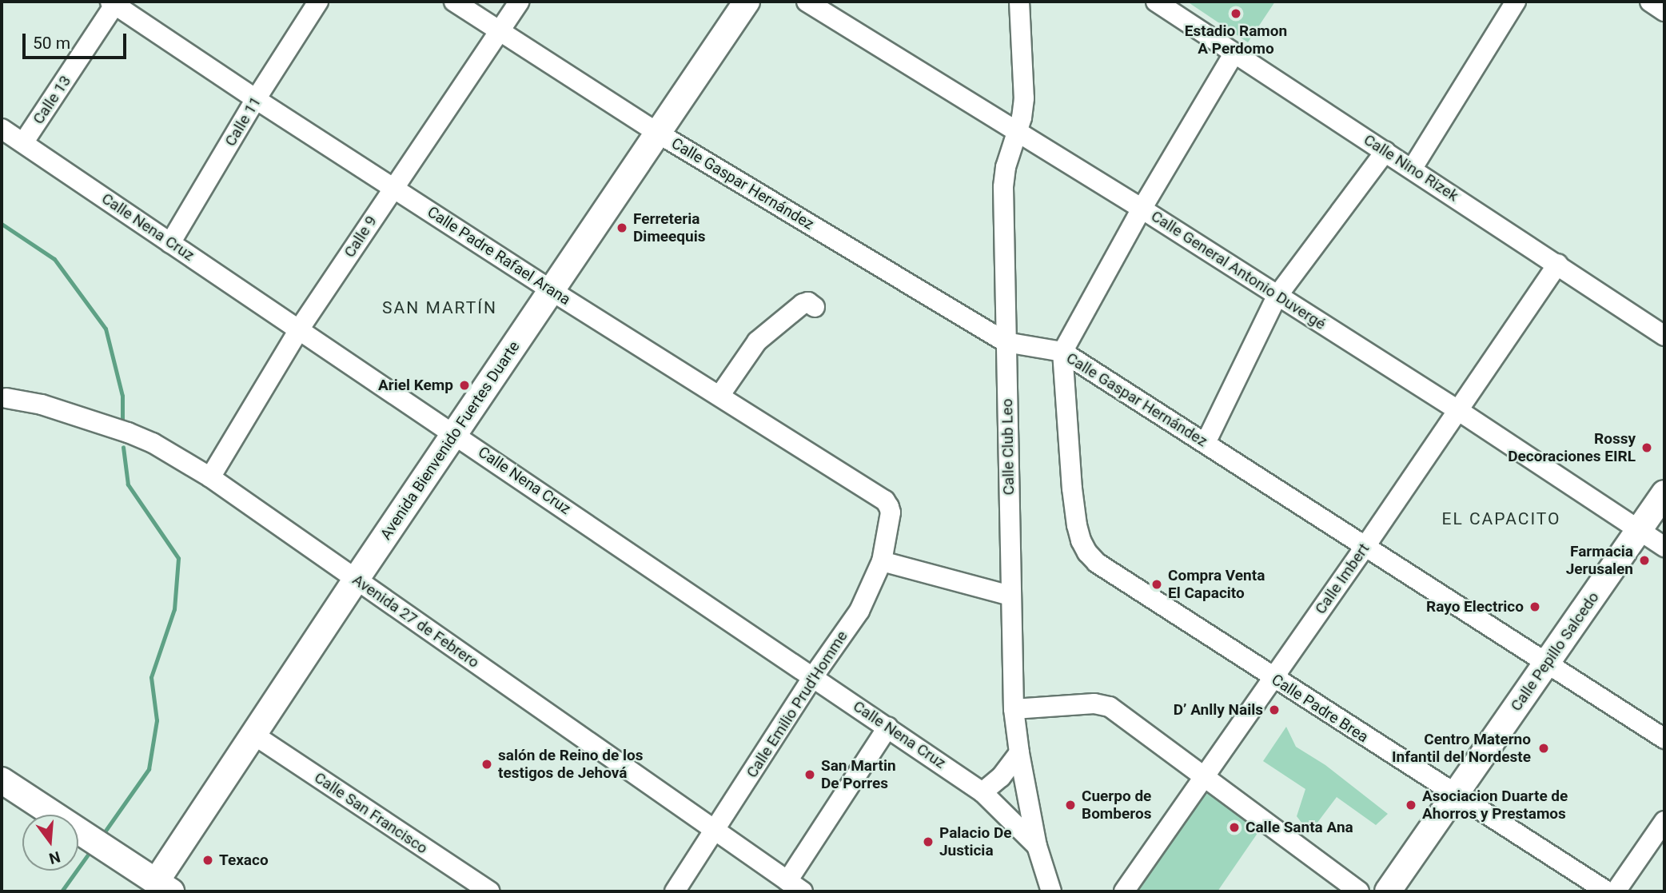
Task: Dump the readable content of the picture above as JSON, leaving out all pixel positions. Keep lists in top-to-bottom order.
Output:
{
  "streets": {
    "main road": ["Avenida Bienvenido Fuertes Duarte", "Calle Pepillo Salcedo"],
    "street": [
      "Calle 13",
      "Calle 11",
      "Calle Nino Rizek",
      "Calle Gaspar Hernández",
      "Calle Nena Cruz",
      "Calle 9",
      "Calle Padre Rafael Arana",
      "Calle General Antonio Duvergé",
      "Calle Club Leo",
      "Calle Imbert",
      "Avenida 27 de Febrero",
      "Calle Emilio Prud'Homme",
      "Calle Padre Brea",
      "Calle San Francisco"
    ]
  },
  "crossings": [
    ["Calle 13", "Calle Nena Cruz"],
    ["Calle 13", "Calle Padre Rafael Arana"],
    ["Calle 11", "Calle Nena Cruz"],
    ["Calle 11", "Calle Padre Rafael Arana"],
    ["Calle Nino Rizek", "Calle Imbert"],
    ["Calle Gaspar Hernández", "Calle 9"],
    ["Calle Gaspar Hernández", "Avenida Bienvenido Fuertes Duarte"],
    ["Calle Gaspar Hernández", "Calle Club Leo"],
    ["Calle Gaspar Hernández", "Calle Imbert"],
    ["Calle Gaspar Hernández", "Calle Pepillo Salcedo"],
    ["Calle Gaspar Hernández", "Calle Padre Brea"],
    ["Calle Nena Cruz", "Calle 9"],
    ["Calle Nena Cruz", "Avenida Bienvenido Fuertes Duarte"],
    ["Calle Nena Cruz", "Calle Club Leo"],
    ["Calle Nena Cruz", "Calle Emilio Prud'Homme"],
    ["Calle 9", "Calle Padre Rafael Arana"],
    ["Calle 9", "Avenida 27 de Febrero"],
    ["Calle Padre Rafael Arana", "Avenida Bienvenido Fuertes Duarte"],
    ["Calle Padre Rafael Arana", "Calle Emilio Prud'Homme"],
    ["Calle General Antonio Duvergé", "Calle Club Leo"],
    ["Calle General Antonio Duvergé", "Calle Imbert"],
    ["Calle General Antonio Duvergé", "Calle Pepillo Salcedo"],
    ["Avenida Bienvenido Fuertes Duarte", "Avenida 27 de Febrero"],
    ["Avenida Bienvenido Fuertes Duarte", "Calle San Francisco"],
    ["Calle Imbert", "Calle Padre Brea"],
    ["Avenida 27 de Febrero", "Calle Emilio Prud'Homme"],
    ["Calle Pepillo Salcedo", "Calle Padre Brea"]
  ],
  "districts": ["SAN MARTÍN", "EL CAPACITO"],
  "places": [
    "Estadio Ramon A Perdomo",
    "Ferreteria Dimeequis",
    "Ariel Kemp",
    "Rossy Decoraciones EIRL",
    "Farmacia Jerusalen",
    "Compra Venta El Capacito",
    "Rayo Electrico",
    "D’ Anlly Nails",
    "Centro Materno Infantil del Nordeste",
    "salón de Reino de los testigos de Jehová",
    "San Martin De Porres",
    "Cuerpo de Bomberos",
    "Asociacion Duarte de Ahorros y Prestamos",
    "Calle Santa Ana",
    "Palacio De Justicia",
    "Texaco"
  ],
  "scale_bar": "50 m",
  "north": "bottom"
}
